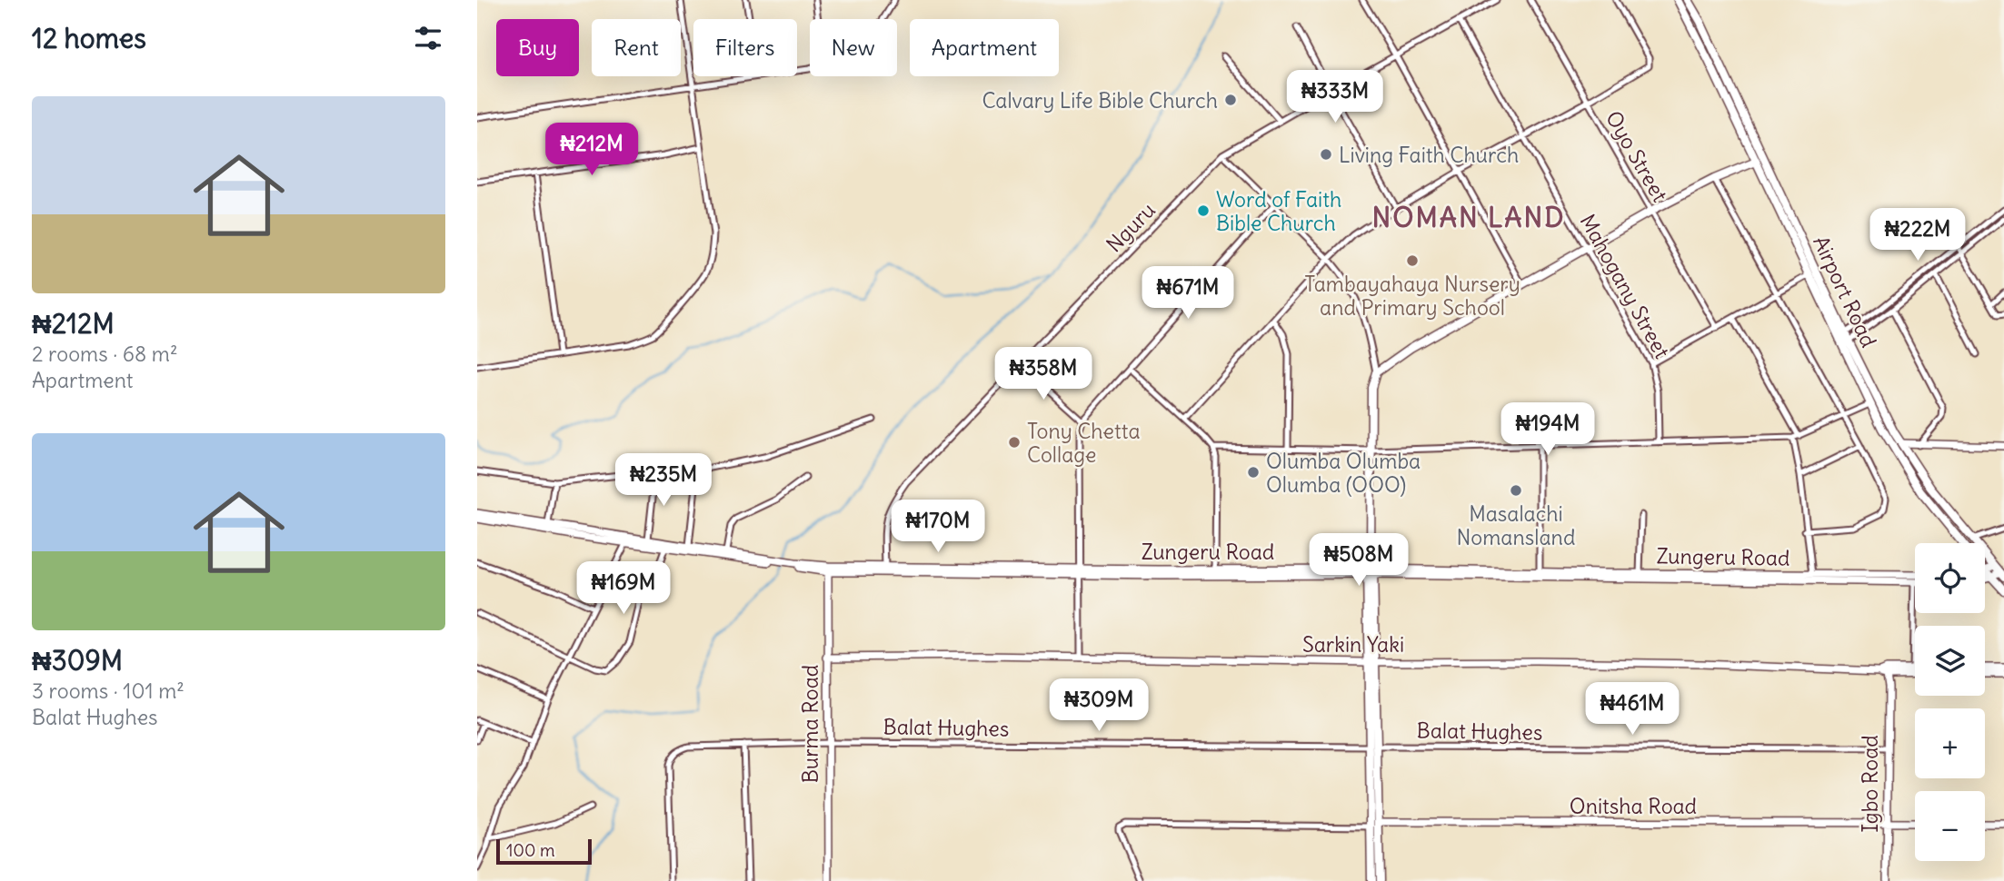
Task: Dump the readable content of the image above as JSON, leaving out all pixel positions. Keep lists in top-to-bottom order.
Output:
{
  "streets": {
    "main road": ["Airport Road"],
    "street": [
      "Oyo Street",
      "Nguru",
      "Mahogany Street",
      "Zungeru Road",
      "Sarkin Yaki",
      "Burma Road",
      "Balat Hughes",
      "Igbo Road",
      "Onitsha Road"
    ]
  },
  "crossings": [
    ["Nguru", "Mahogany Street"],
    ["Nguru", "Zungeru Road"],
    ["Zungeru Road", "Burma Road"],
    ["Sarkin Yaki", "Burma Road"],
    ["Sarkin Yaki", "Igbo Road"],
    ["Burma Road", "Balat Hughes"],
    ["Balat Hughes", "Igbo Road"],
    ["Igbo Road", "Onitsha Road"]
  ],
  "districts": ["NOMAN LAND"],
  "places": [
    "Calvary Life Bible Church",
    "Living Faith Church",
    "Word of Faith Bible Church",
    "Tambayahaya Nursery and Primary School",
    "Tony Chetta Collage",
    "Olumba Olumba Olumba (OOO)",
    "Masalachi Nomansland"
  ],
  "scale_bar": "100 m",
  "page": {
    "heading": "12 homes",
    "chip": [
      "Buy",
      "Rent",
      "Filters",
      "New",
      "Apartment"
    ],
    "price": [
      "₦333M",
      "₦212M",
      "₦222M",
      "₦671M",
      "₦358M",
      "₦194M",
      "₦235M",
      "₦170M",
      "₦508M",
      "₦169M",
      "₦309M",
      "₦461M"
    ],
    "list": [
      {
        "name": "₦212M",
        "note": "2 rooms · 68 m² · Apartment"
      },
      {
        "name": "₦309M",
        "note": "3 rooms · 101 m² · Balat Hughes"
      }
    ],
    "map_buttons": ["+", "−"],
    "scale": "100 m"
  }
}
